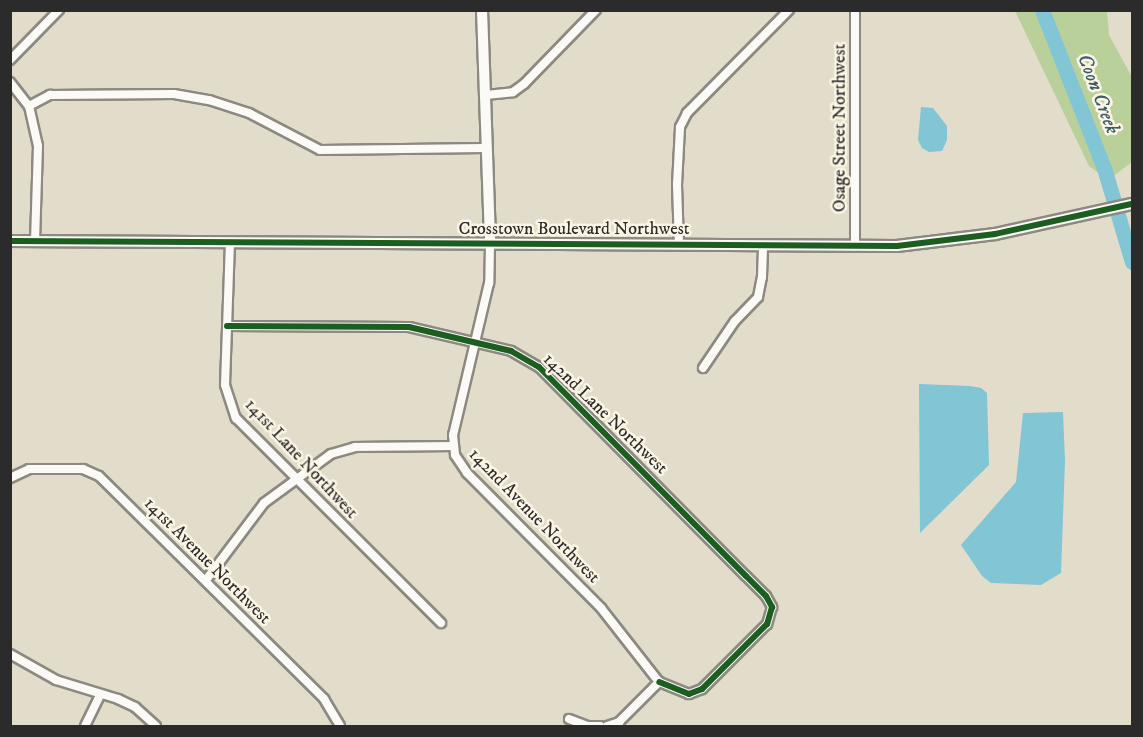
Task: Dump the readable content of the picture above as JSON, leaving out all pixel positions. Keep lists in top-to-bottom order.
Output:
{
  "streets": {
    "street": [
      "Osage Street Northwest",
      "Crosstown Boulevard Northwest",
      "142nd Lane Northwest",
      "141st Lane Northwest",
      "142nd Avenue Northwest",
      "141st Avenue Northwest"
    ]
  },
  "crossings": [
    ["Osage Street Northwest", "Crosstown Boulevard Northwest"],
    ["Crosstown Boulevard Northwest", "141st Lane Northwest"],
    ["Crosstown Boulevard Northwest", "142nd Avenue Northwest"],
    ["142nd Lane Northwest", "141st Lane Northwest"],
    ["142nd Lane Northwest", "142nd Avenue Northwest"]
  ],
  "water": ["Coon Creek"]
}
